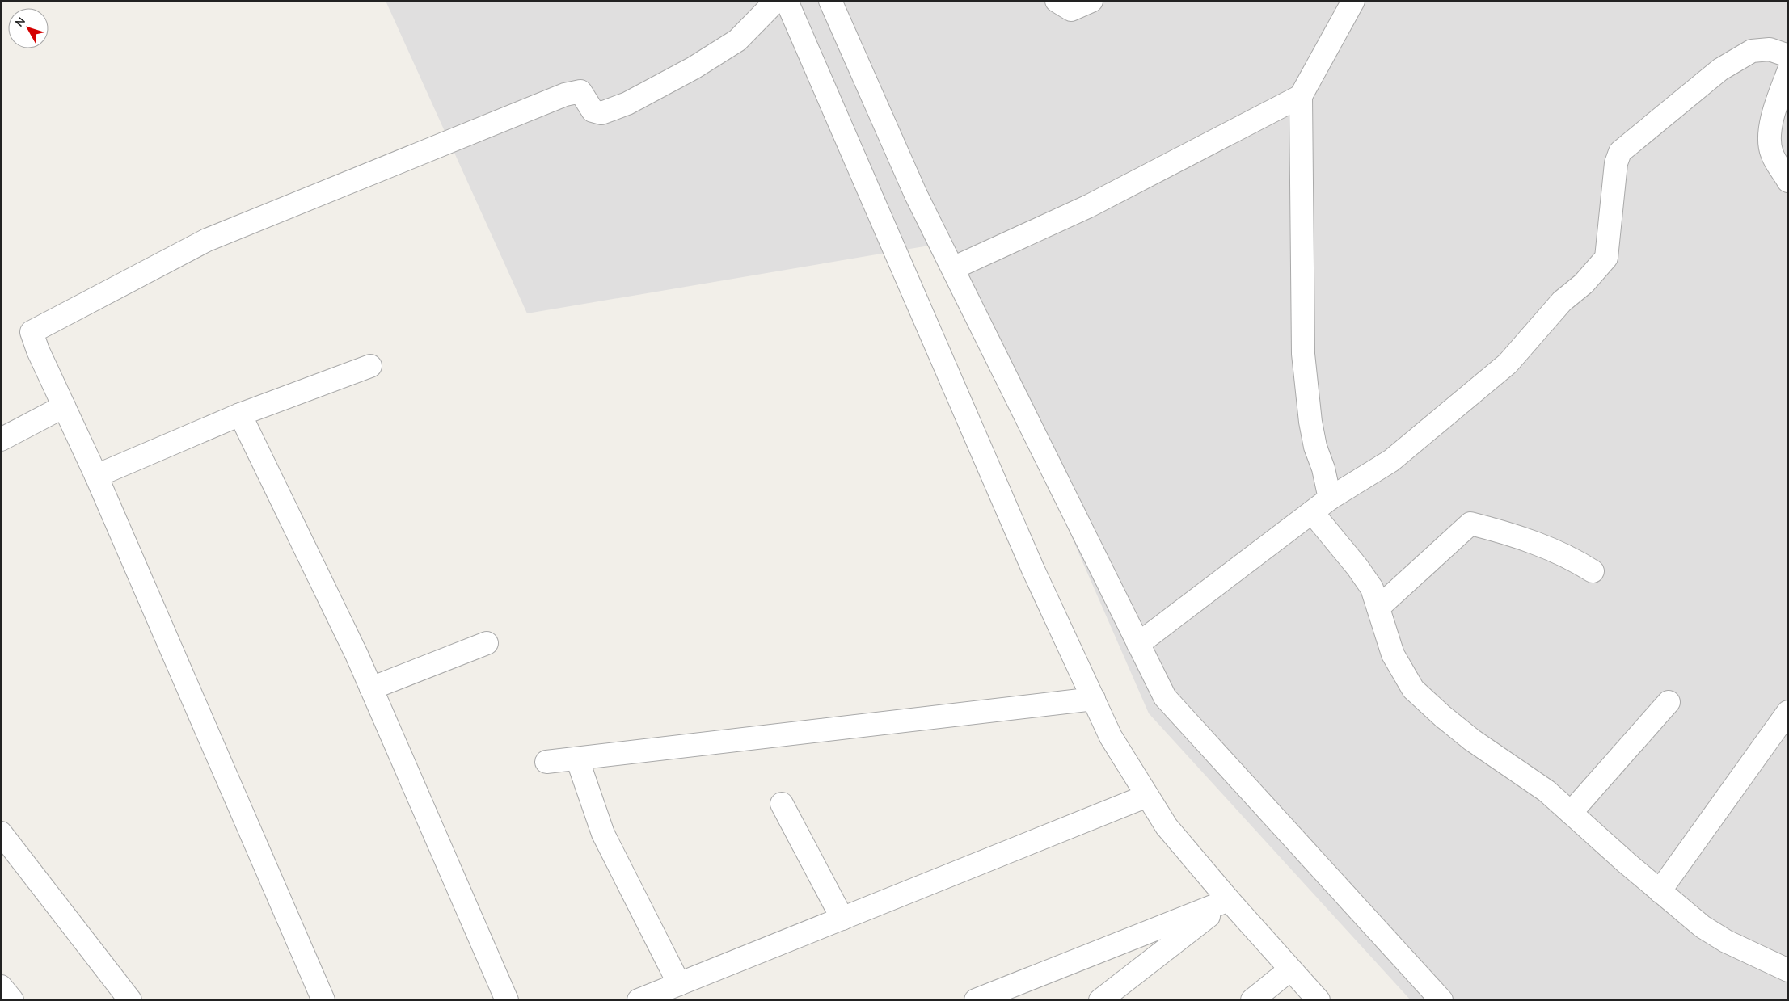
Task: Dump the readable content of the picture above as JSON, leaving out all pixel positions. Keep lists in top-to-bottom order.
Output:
{
  "north": "top left"
}
